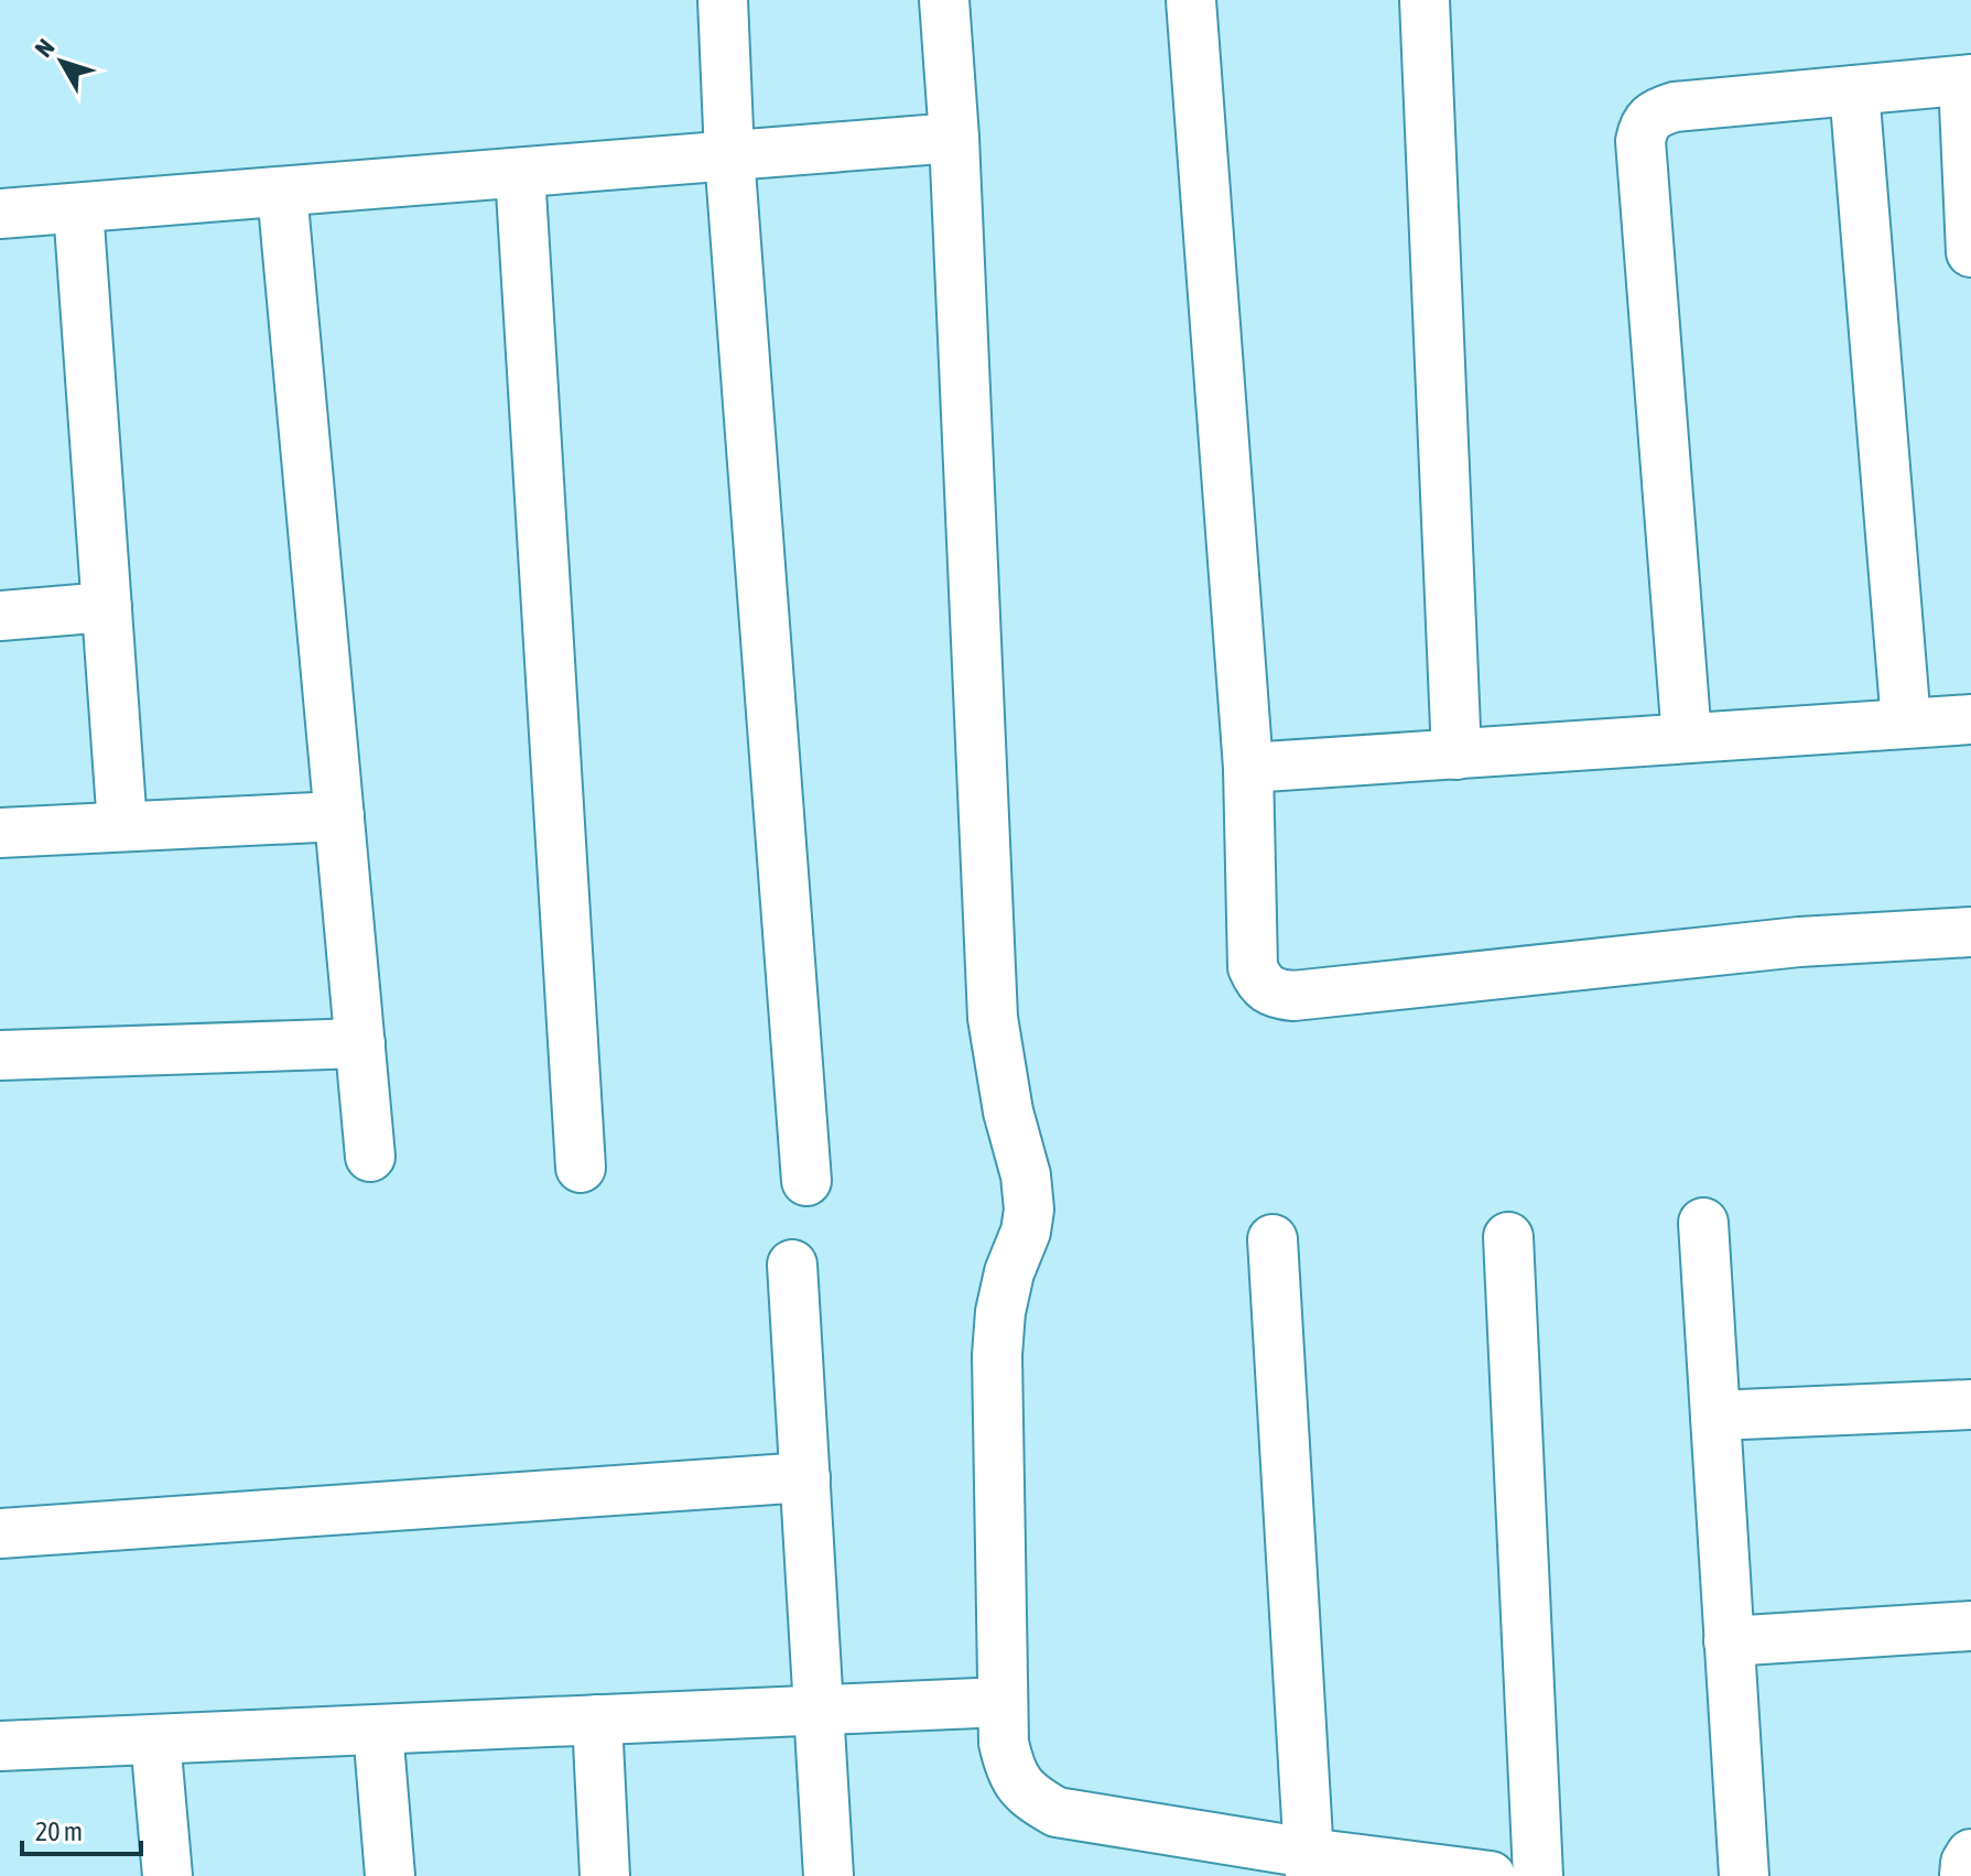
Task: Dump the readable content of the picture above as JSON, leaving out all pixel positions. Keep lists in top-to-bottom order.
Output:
{
  "scale_bar": "20 m",
  "north": "top left"
}
